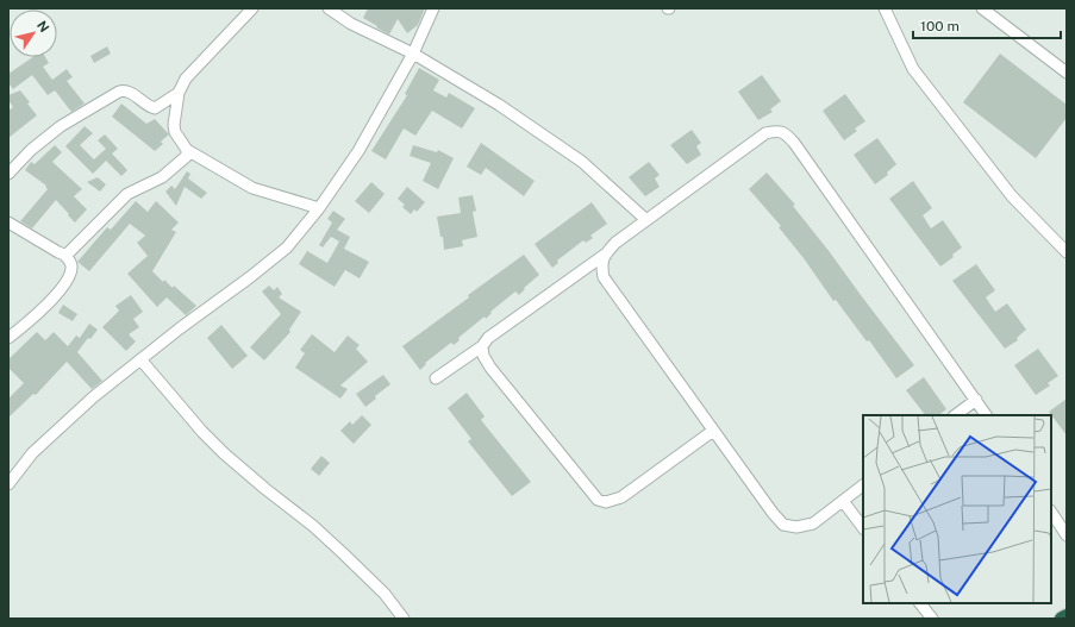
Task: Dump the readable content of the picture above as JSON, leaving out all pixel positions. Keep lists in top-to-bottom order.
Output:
{
  "scale_bar": "100 m",
  "north": "top right"
}
